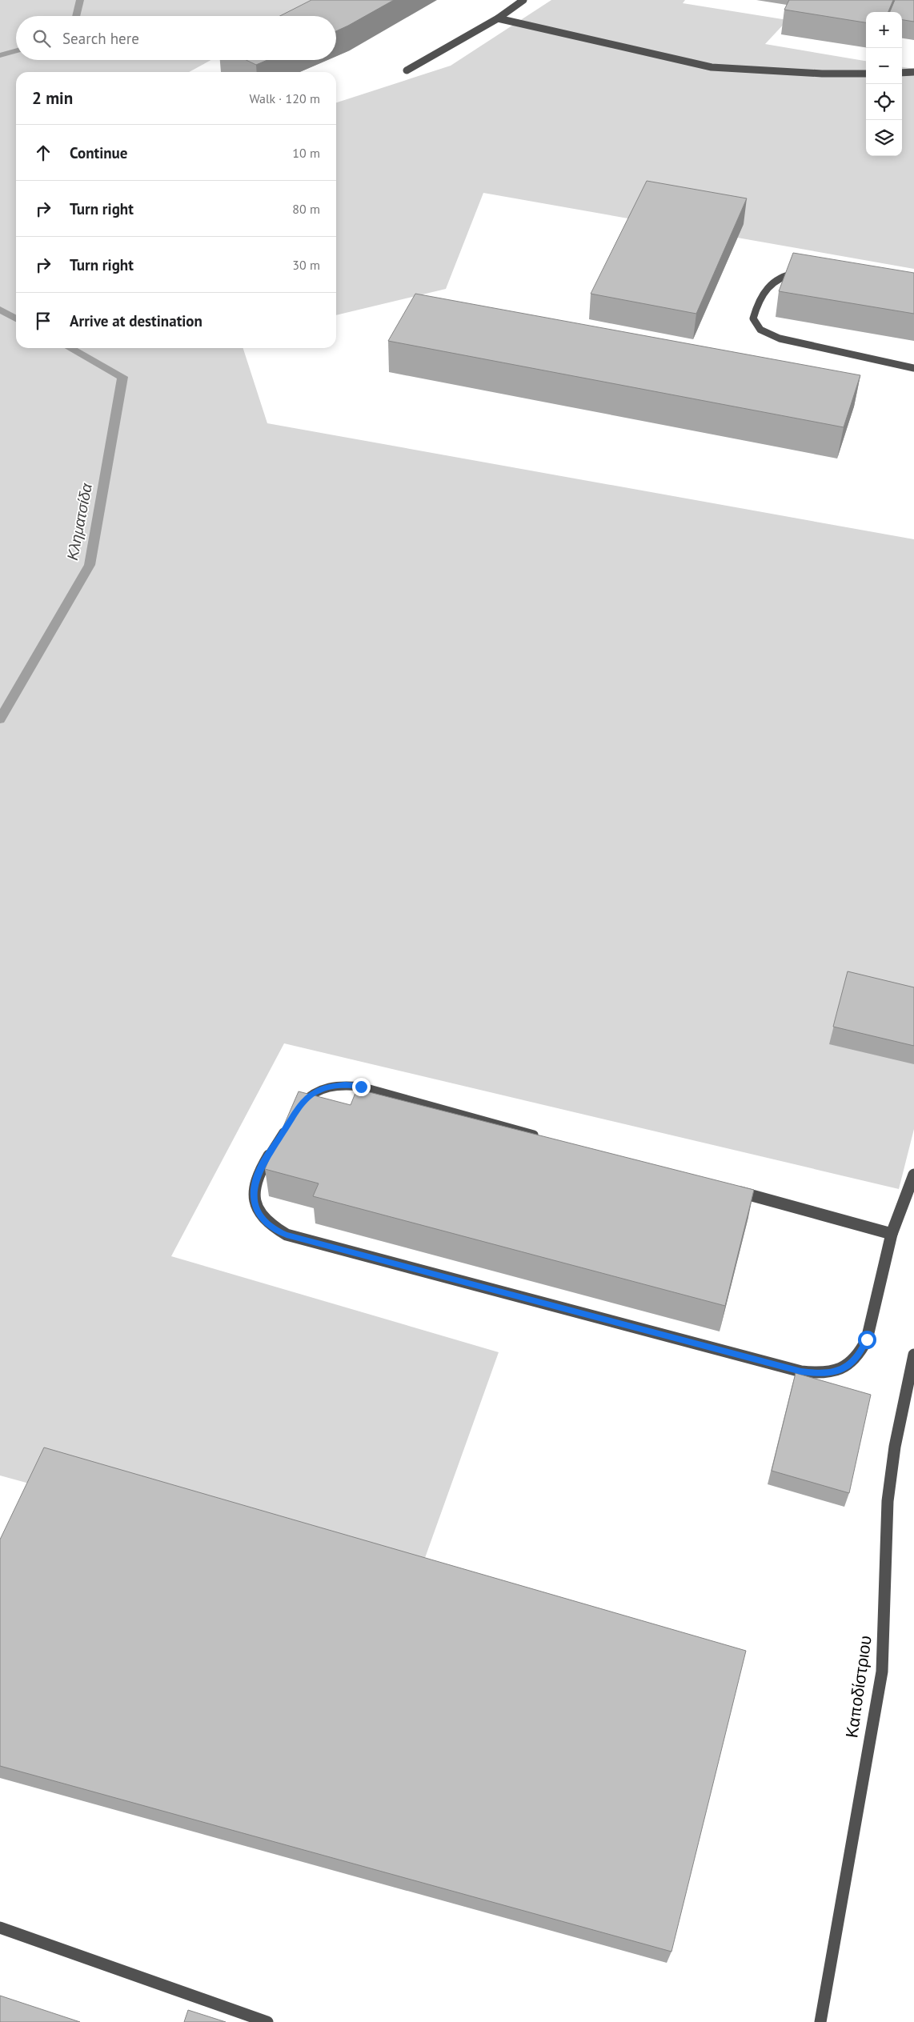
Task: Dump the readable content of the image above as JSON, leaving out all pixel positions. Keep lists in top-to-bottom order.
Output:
{
  "streets": {
    "street": ["Καποδίστριου"]
  },
  "water": ["Κληματσίδα"],
  "page": {
    "map_buttons": ["+", "−"],
    "search": "Search here",
    "heading": ["2 min", "Walk · 120 m"],
    "list": [
      ["Continue", "10 m"],
      ["Turn right", "80 m"],
      ["Turn right", "30 m"],
      "Arrive at destination"
    ]
  }
}
